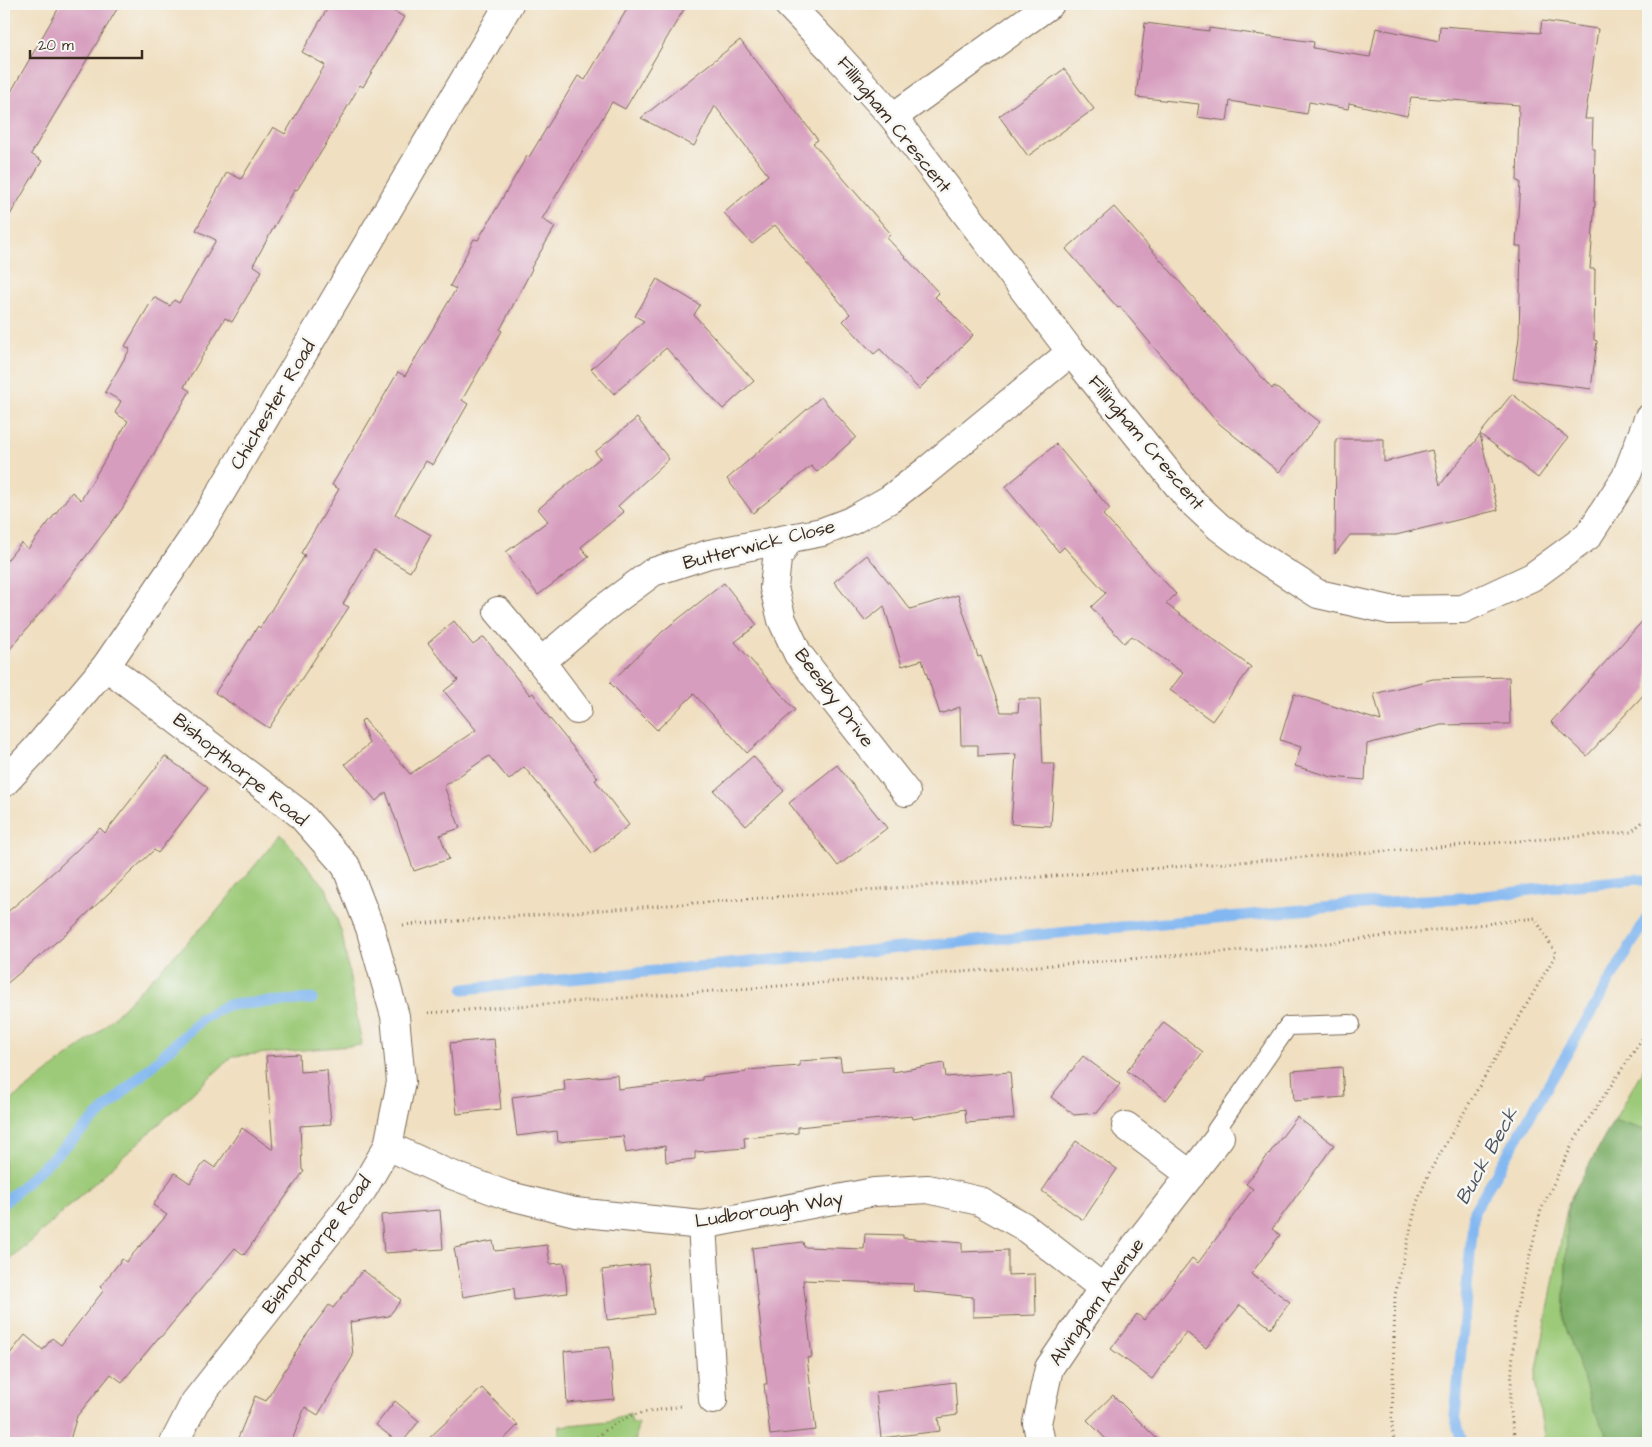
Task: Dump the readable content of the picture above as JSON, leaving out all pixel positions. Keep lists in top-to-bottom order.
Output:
{
  "streets": {
    "street": [
      "Fillingham Crescent",
      "Chichester Road",
      "Butterwick Close",
      "Beesby Drive",
      "Bishopthorpe Road",
      "Ludborough Way",
      "Alvingham Avenue"
    ]
  },
  "crossings": [
    ["Fillingham Crescent", "Butterwick Close"],
    ["Chichester Road", "Bishopthorpe Road"],
    ["Butterwick Close", "Beesby Drive"],
    ["Bishopthorpe Road", "Ludborough Way"],
    ["Ludborough Way", "Alvingham Avenue"]
  ],
  "water": ["Buck Beck"],
  "scale_bar": "20 m"
}
